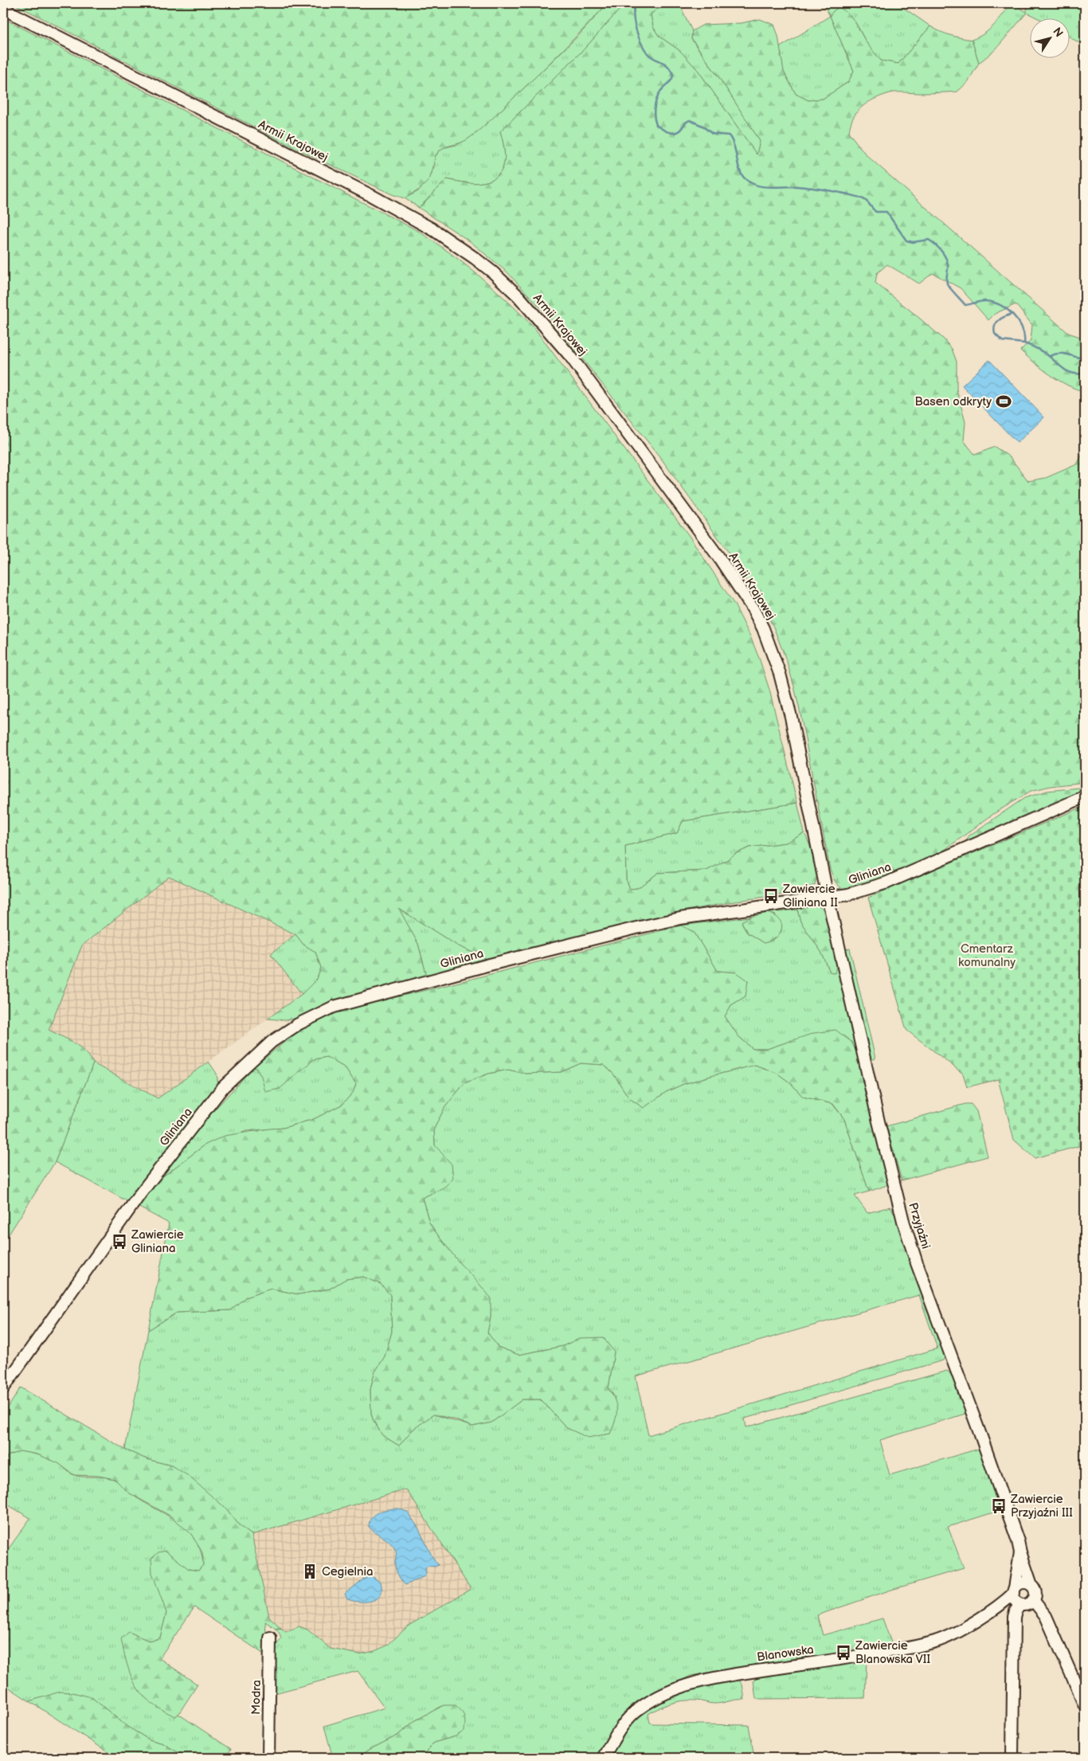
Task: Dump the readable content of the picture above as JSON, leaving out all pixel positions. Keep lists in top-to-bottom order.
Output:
{
  "streets": {
    "street": [
      "Armii Krajowej",
      "Gliniana",
      "Przyjaźni",
      "Blanowska",
      "Modra"
    ]
  },
  "crossings": [
    ["Armii Krajowej", "Gliniana"],
    ["Armii Krajowej", "Przyjaźni"],
    ["Gliniana", "Przyjaźni"],
    ["Przyjaźni", "Blanowska"]
  ],
  "parks": ["Cmentarz komunalny"],
  "places": {
    "sports": ["Basen odkryty"],
    "bus stop": [
      "Zawiercie Gliniana II",
      "Zawiercie Gliniana",
      "Zawiercie Przyjaźni III",
      "Zawiercie Blanowska VII"
    ],
    "building": ["Cegielnia"]
  },
  "north": "top right"
}
